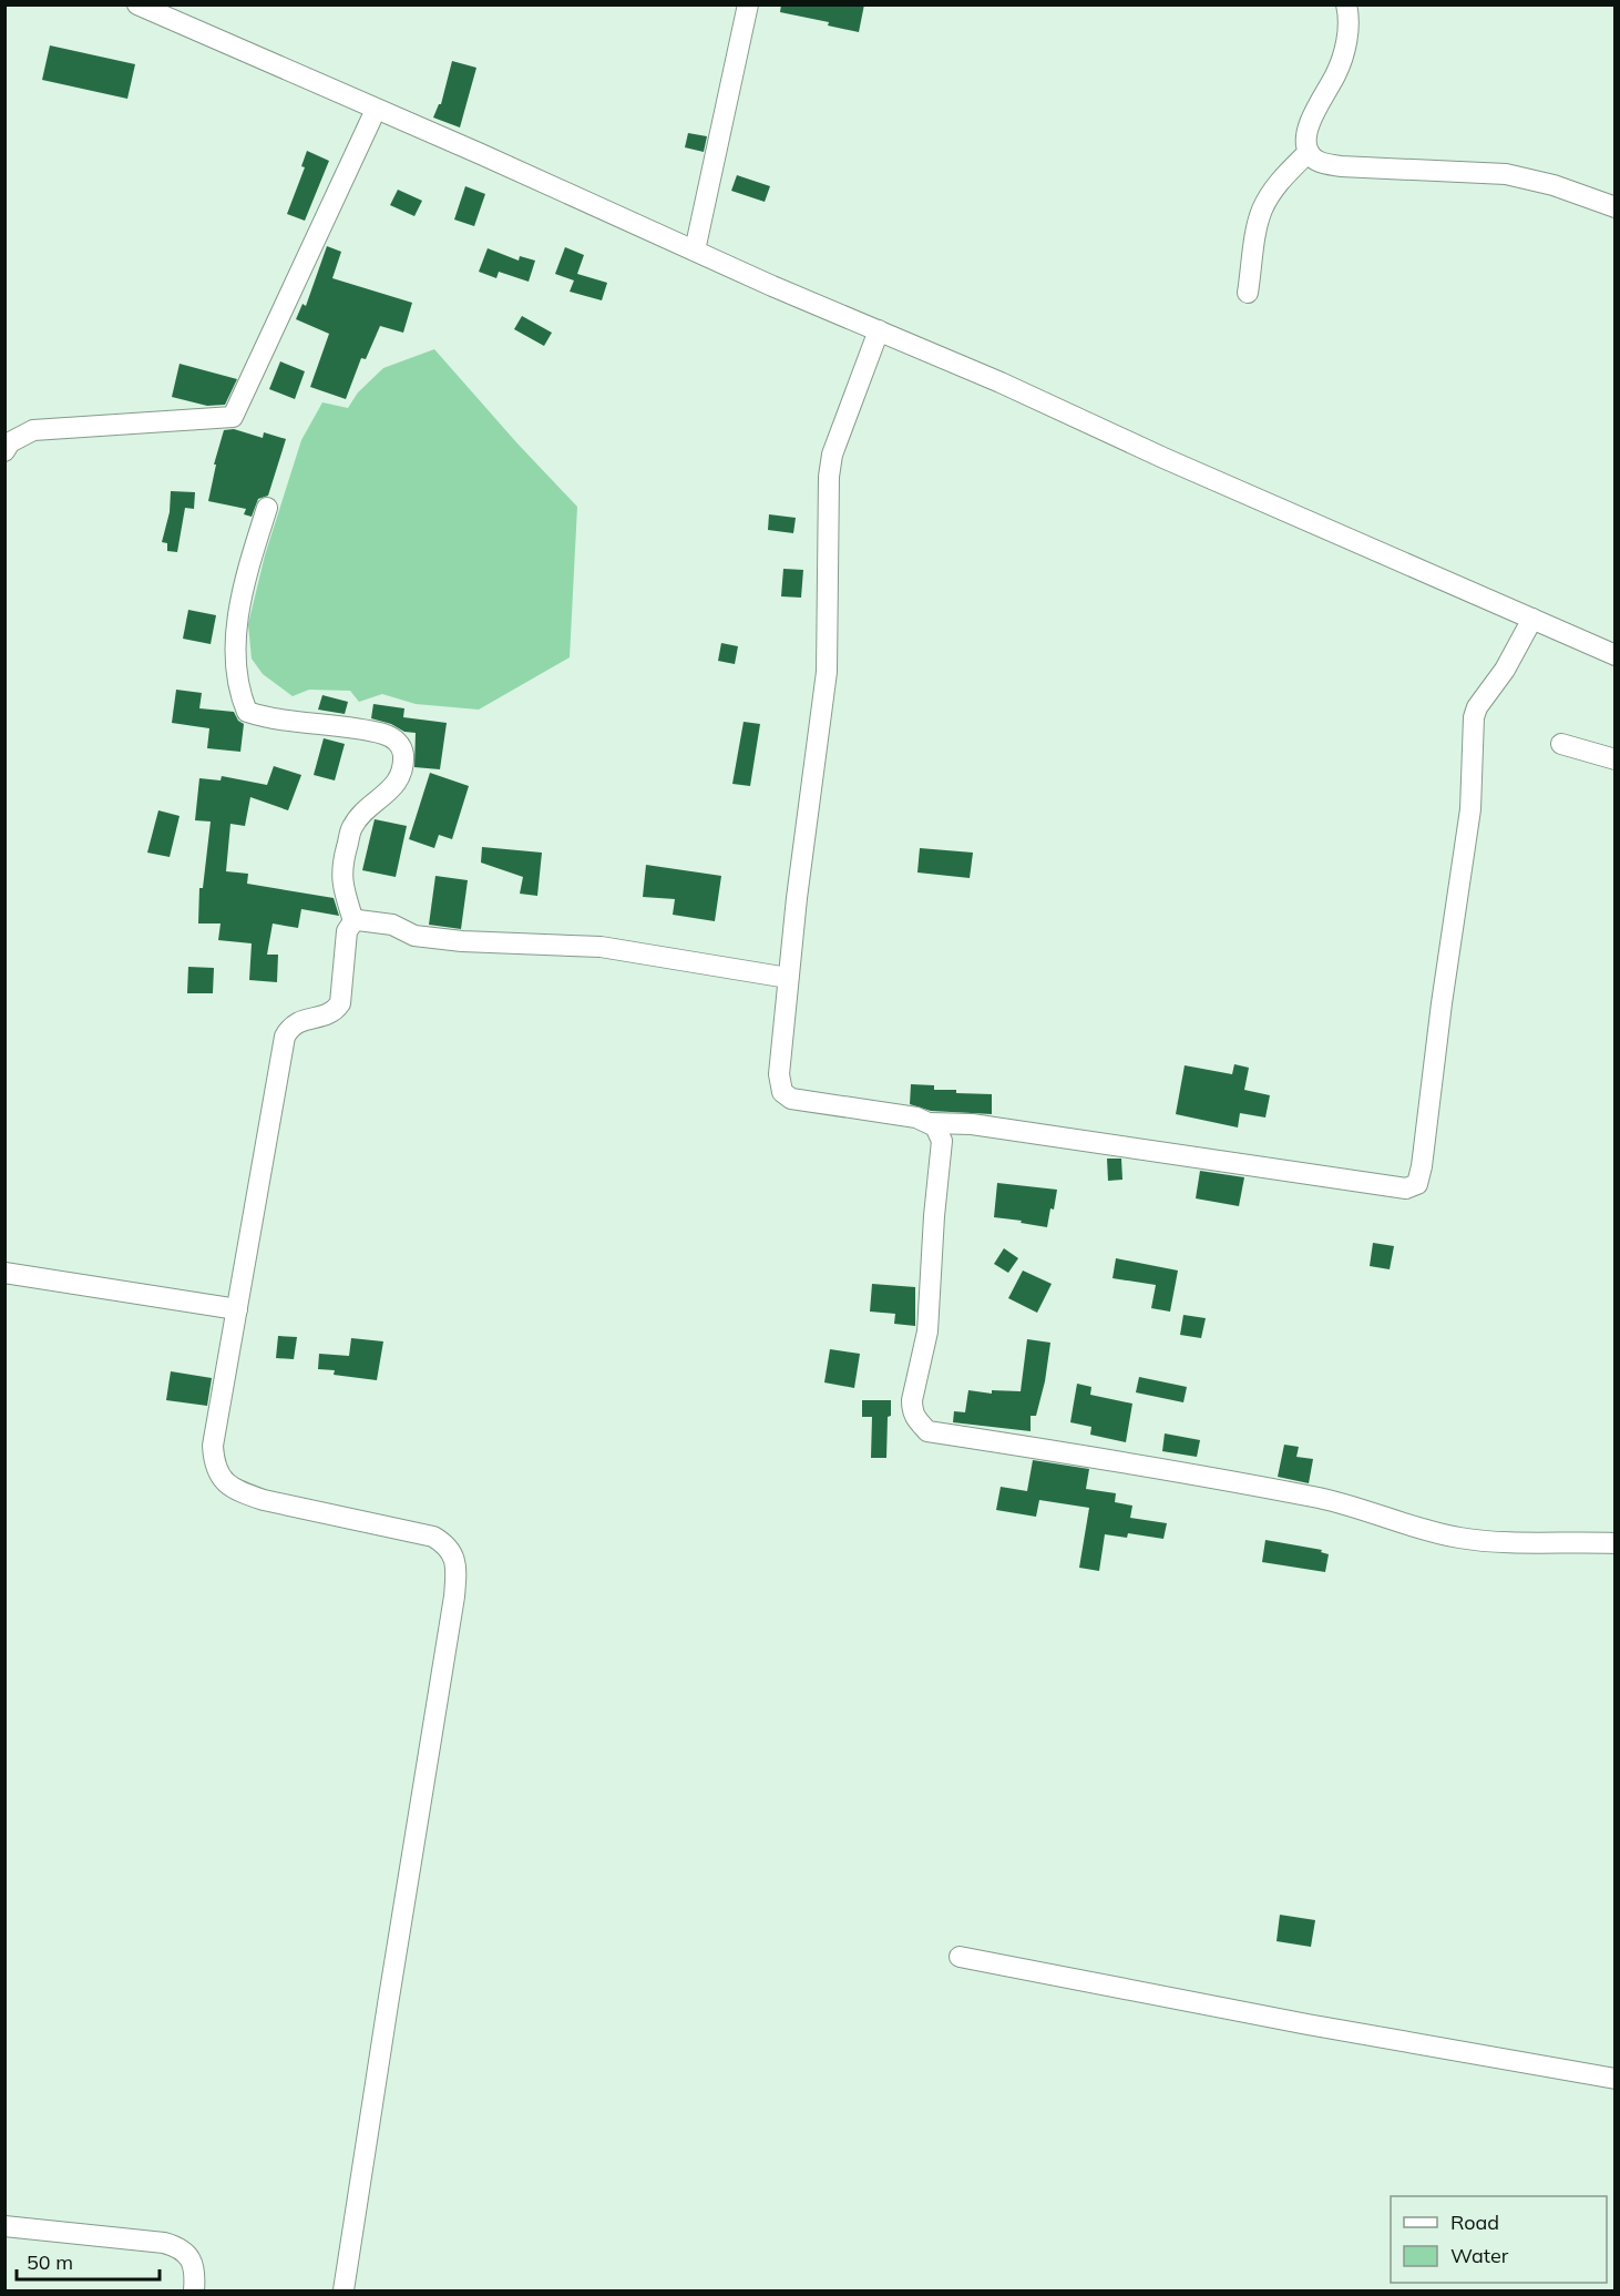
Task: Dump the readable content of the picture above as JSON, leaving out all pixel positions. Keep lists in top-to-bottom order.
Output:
{
  "legend": ["Road", "Water"],
  "scale_bar": "50 m"
}
